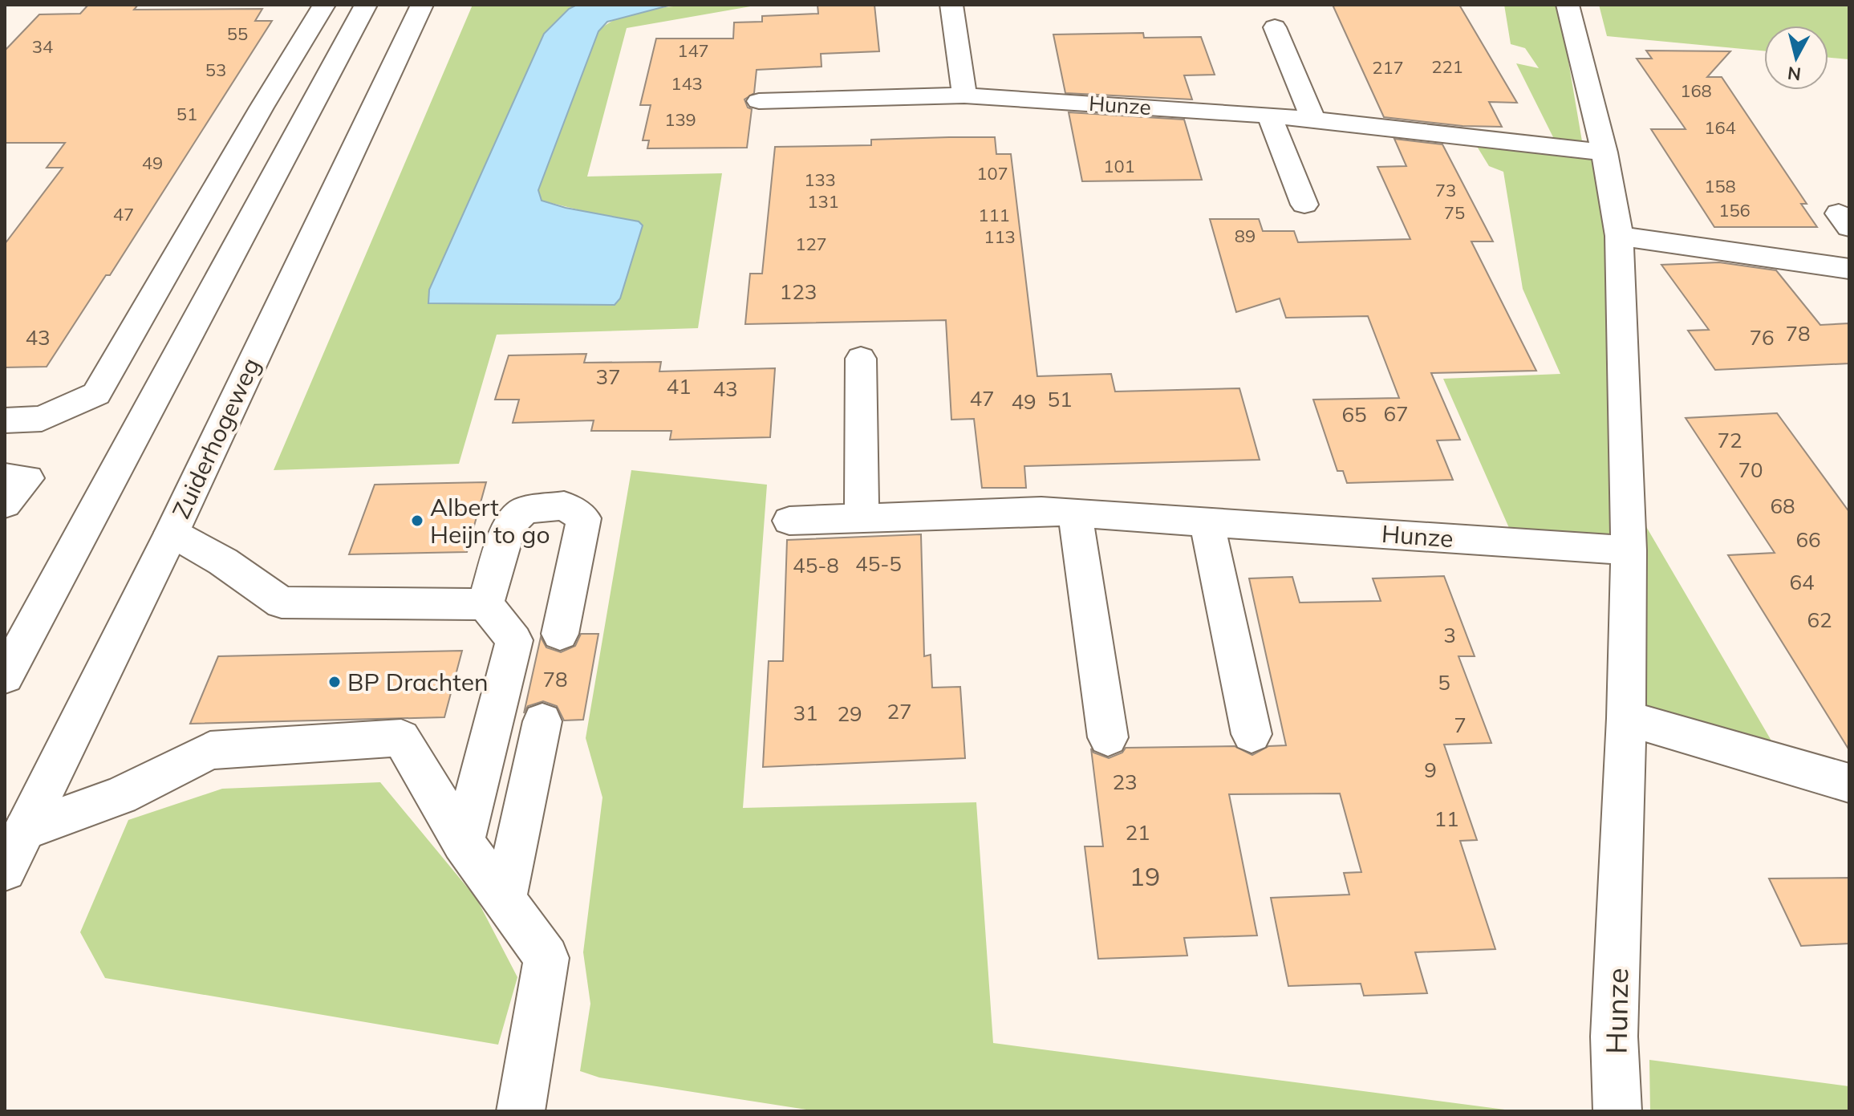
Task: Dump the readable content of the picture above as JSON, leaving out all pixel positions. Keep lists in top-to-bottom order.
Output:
{
  "streets": {
    "street": ["Hunze", "Zuiderhogeweg"]
  },
  "places": ["Albert Heijn to go", "BP Drachten"],
  "house_numbers": [
    "55",
    "34",
    "147",
    "221",
    "217",
    "53",
    "143",
    "168",
    "51",
    "139",
    "164",
    "49",
    "101",
    "107",
    "133",
    "158",
    "73",
    "131",
    "156",
    "75",
    "47",
    "111",
    "89",
    "113",
    "127",
    "123",
    "78",
    "43",
    "76",
    "37",
    "41",
    "43",
    "47",
    "51",
    "49",
    "67",
    "65",
    "72",
    "70",
    "68",
    "66",
    "45-5",
    "45-8",
    "64",
    "62",
    "3",
    "78",
    "5",
    "27",
    "31",
    "29",
    "7",
    "9",
    "23",
    "11",
    "21",
    "19"
  ],
  "north": "bottom"
}
